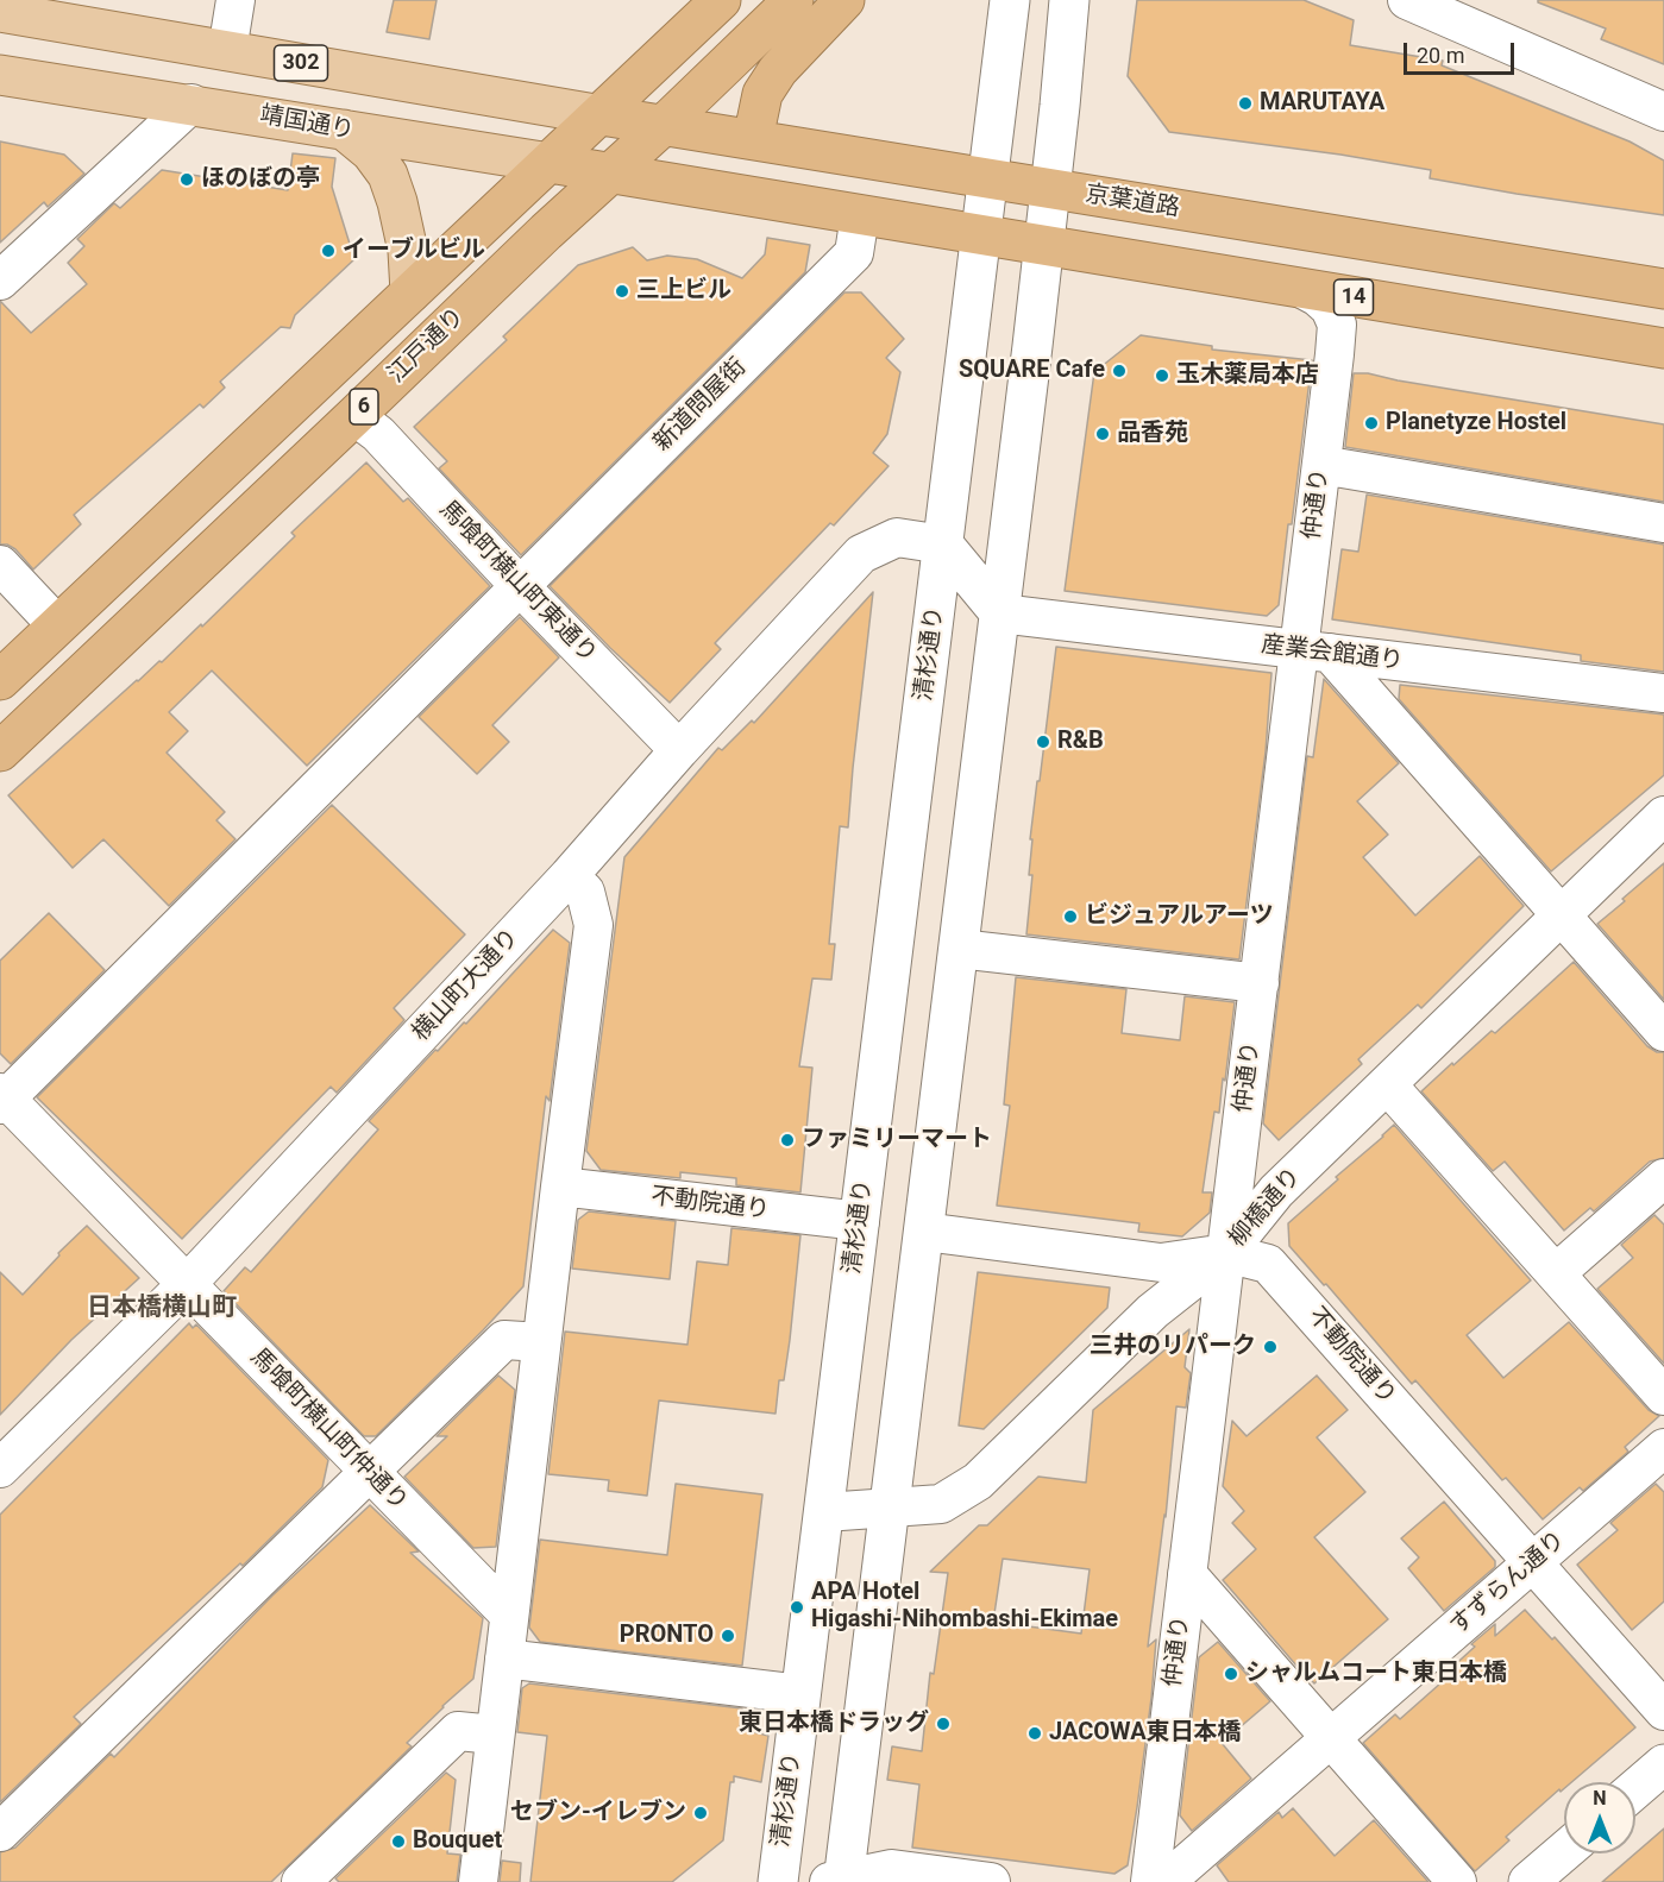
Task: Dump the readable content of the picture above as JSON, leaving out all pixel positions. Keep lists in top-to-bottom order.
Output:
{
  "streets": {
    "highway": [
      "靖国通り",
      "京葉道路",
      "14",
      "江戸通り",
      "6"
    ],
    "main road": ["302"],
    "street": [
      "新道問屋街",
      "仲通り",
      "馬喰町横山町東通り",
      "清杉通り",
      "産業会館通り",
      "横山町大通り",
      "不動院通り",
      "柳橋通り",
      "馬喰町横山町仲通り",
      "すずらん通り"
    ]
  },
  "crossings": [
    ["302", "京葉道路"],
    ["302", "江戸通り"],
    ["靖国通り", "14"],
    ["靖国通り", "江戸通り"],
    ["京葉道路", "江戸通り"],
    ["京葉道路", "清杉通り"],
    ["14", "江戸通り"],
    ["14", "新道問屋街"],
    ["14", "仲通り"],
    ["14", "清杉通り"],
    ["江戸通り", "馬喰町横山町東通り"],
    ["新道問屋街", "馬喰町横山町東通り"],
    ["新道問屋街", "馬喰町横山町仲通り"],
    ["仲通り", "産業会館通り"],
    ["仲通り", "不動院通り"],
    ["仲通り", "柳橋通り"],
    ["仲通り", "すずらん通り"],
    ["馬喰町横山町東通り", "横山町大通り"],
    ["清杉通り", "横山町大通り"],
    ["清杉通り", "不動院通り"],
    ["清杉通り", "柳橋通り"],
    ["横山町大通り", "馬喰町横山町仲通り"],
    ["不動院通り", "柳橋通り"],
    ["不動院通り", "すずらん通り"]
  ],
  "districts": ["日本橋横山町"],
  "places": [
    "MARUTAYA",
    "ほのぼの亭",
    "イーブルビル",
    "三上ビル",
    "SQUARE Cafe",
    "玉木薬局本店",
    "Planetyze Hostel",
    "品香苑",
    "R&B",
    "ビジュアルアーツ",
    "ファミリーマート",
    "三井のリパーク",
    "APA Hotel Higashi-Nihombashi-Ekimae",
    "PRONTO",
    "シャルムコート東日本橋",
    "東日本橋ドラッグ",
    "JACOWA東日本橋",
    "セブン-イレブン",
    "Bouquet"
  ],
  "scale_bar": "20 m",
  "north": "top"
}
